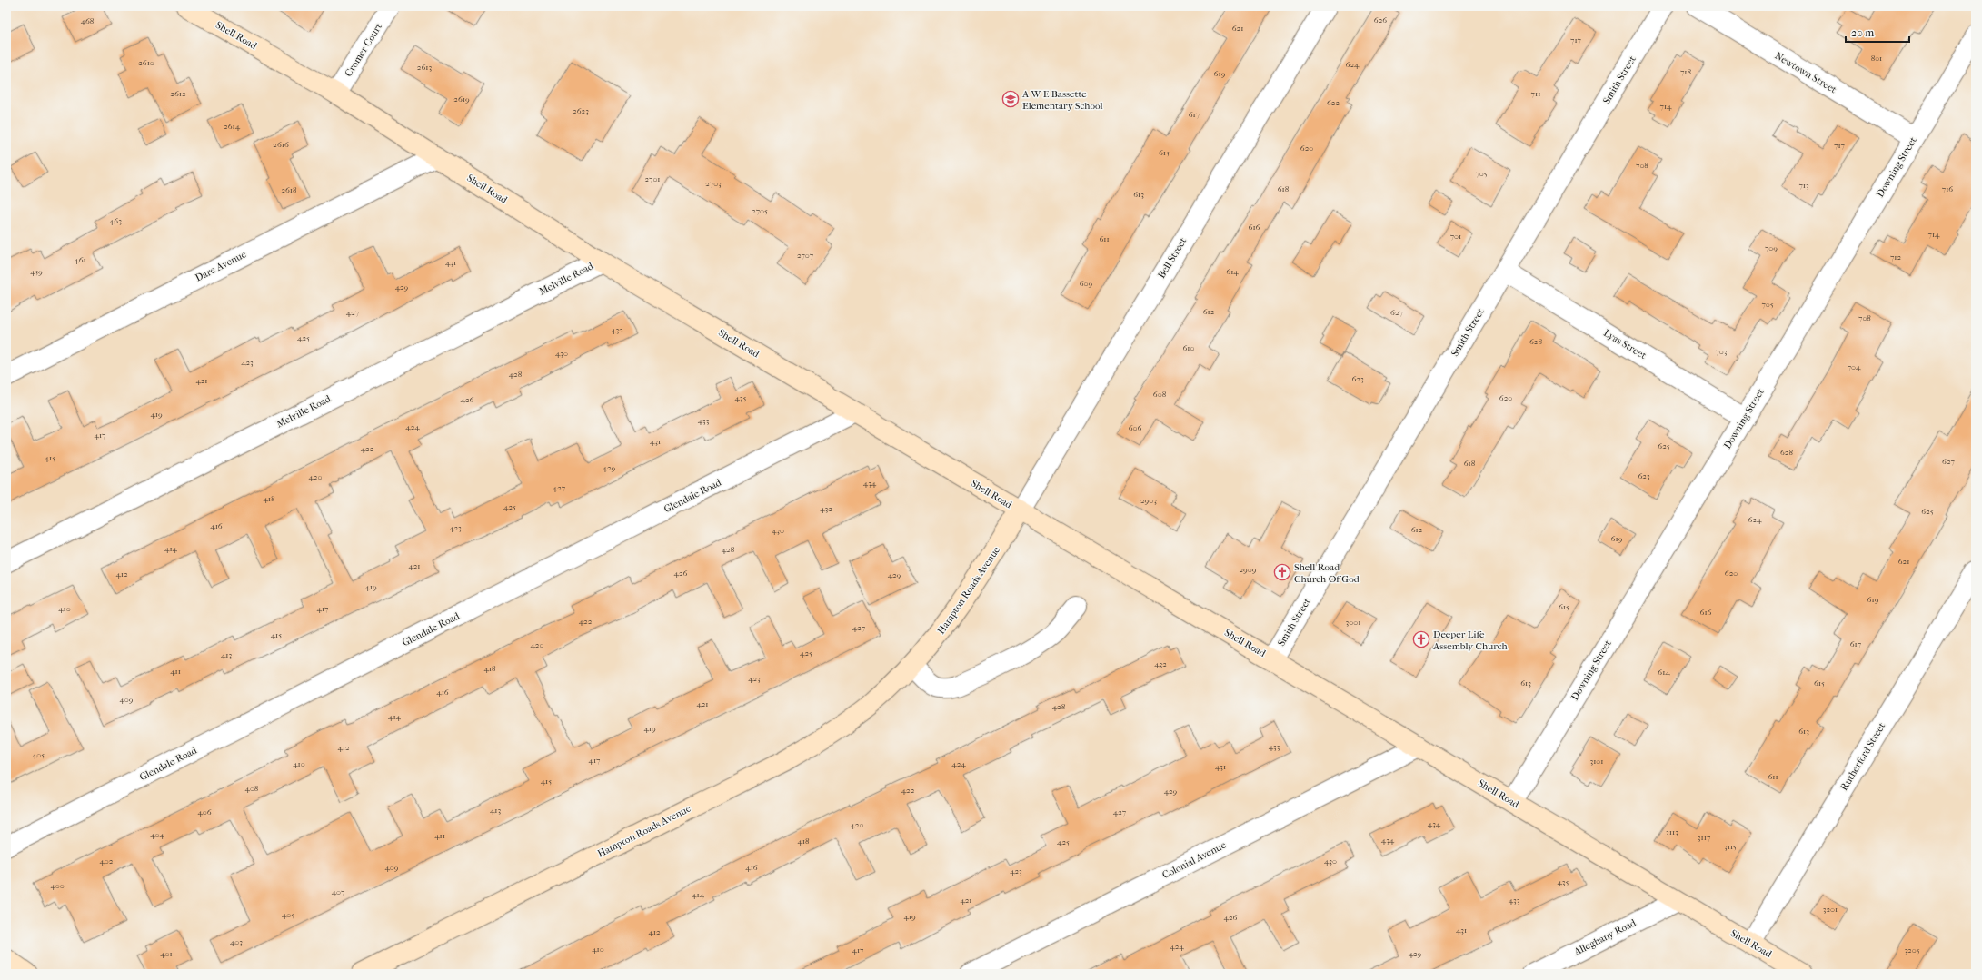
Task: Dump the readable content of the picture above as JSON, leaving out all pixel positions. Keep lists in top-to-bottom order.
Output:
{
  "streets": {
    "street": [
      "Shell Road",
      "Cromer Court",
      "Newtown Street",
      "Smith Street",
      "Downing Street",
      "Bell Street",
      "Dare Avenue",
      "Melville Road",
      "Lyas Street",
      "Glendale Road",
      "Hampton Roads Avenue",
      "Rutherford Street",
      "Colonial Avenue",
      "Alleghany Road"
    ]
  },
  "crossings": [
    ["Shell Road", "Cromer Court"],
    ["Shell Road", "Smith Street"],
    ["Shell Road", "Downing Street"],
    ["Shell Road", "Bell Street"],
    ["Shell Road", "Dare Avenue"],
    ["Shell Road", "Melville Road"],
    ["Shell Road", "Glendale Road"],
    ["Shell Road", "Hampton Roads Avenue"],
    ["Shell Road", "Rutherford Street"],
    ["Shell Road", "Colonial Avenue"],
    ["Shell Road", "Alleghany Road"],
    ["Newtown Street", "Downing Street"],
    ["Smith Street", "Lyas Street"],
    ["Downing Street", "Lyas Street"],
    ["Bell Street", "Hampton Roads Avenue"]
  ],
  "places": {
    "school or university": ["A W E Bassette Elementary School"],
    "church": ["Shell Road Church Of God", "Deeper Life Assembly Church"]
  },
  "house_numbers": [
    "626",
    "468",
    "621",
    "717",
    "801",
    "2610",
    "624",
    "2613",
    "718",
    "619",
    "2612",
    "711",
    "2619",
    "622",
    "714",
    "2623",
    "617",
    "2614",
    "2616",
    "717",
    "620",
    "615",
    "708",
    "705",
    "2701",
    "2703",
    "713",
    "618",
    "716",
    "2618",
    "613",
    "2705",
    "463",
    "616",
    "714",
    "701",
    "611",
    "709",
    "2707",
    "712",
    "461",
    "431",
    "459",
    "614",
    "609",
    "429",
    "705",
    "612",
    "427",
    "627",
    "708",
    "432",
    "425",
    "628",
    "610",
    "703",
    "430",
    "423",
    "704",
    "428",
    "623",
    "421",
    "608",
    "435",
    "620",
    "426",
    "419",
    "433",
    "424",
    "606",
    "417",
    "431",
    "625",
    "422",
    "628",
    "415",
    "627",
    "618",
    "429",
    "623",
    "420",
    "434",
    "427",
    "418",
    "2903",
    "425",
    "432",
    "625",
    "624",
    "416",
    "423",
    "612",
    "430",
    "619",
    "414",
    "428",
    "621",
    "421",
    "2909",
    "426",
    "620",
    "412",
    "429",
    "419",
    "619",
    "615",
    "410",
    "417",
    "616",
    "422",
    "3001",
    "427",
    "415",
    "617",
    "420",
    "425",
    "413",
    "432",
    "418",
    "411",
    "614",
    "423",
    "613",
    "615",
    "416",
    "409",
    "421",
    "428",
    "414",
    "419",
    "613",
    "433",
    "412",
    "405",
    "417",
    "3101",
    "410",
    "424",
    "431",
    "611",
    "415",
    "408",
    "422",
    "429",
    "413",
    "406",
    "427",
    "434",
    "420",
    "3113",
    "404",
    "411",
    "3117",
    "434",
    "418",
    "425",
    "3115",
    "402",
    "430",
    "409",
    "416",
    "423",
    "435",
    "400",
    "407",
    "414",
    "421",
    "433",
    "3201",
    "405",
    "419",
    "426",
    "431",
    "412",
    "403",
    "424",
    "410",
    "417",
    "3205",
    "401",
    "429"
  ],
  "scale_bar": "20 m"
}
